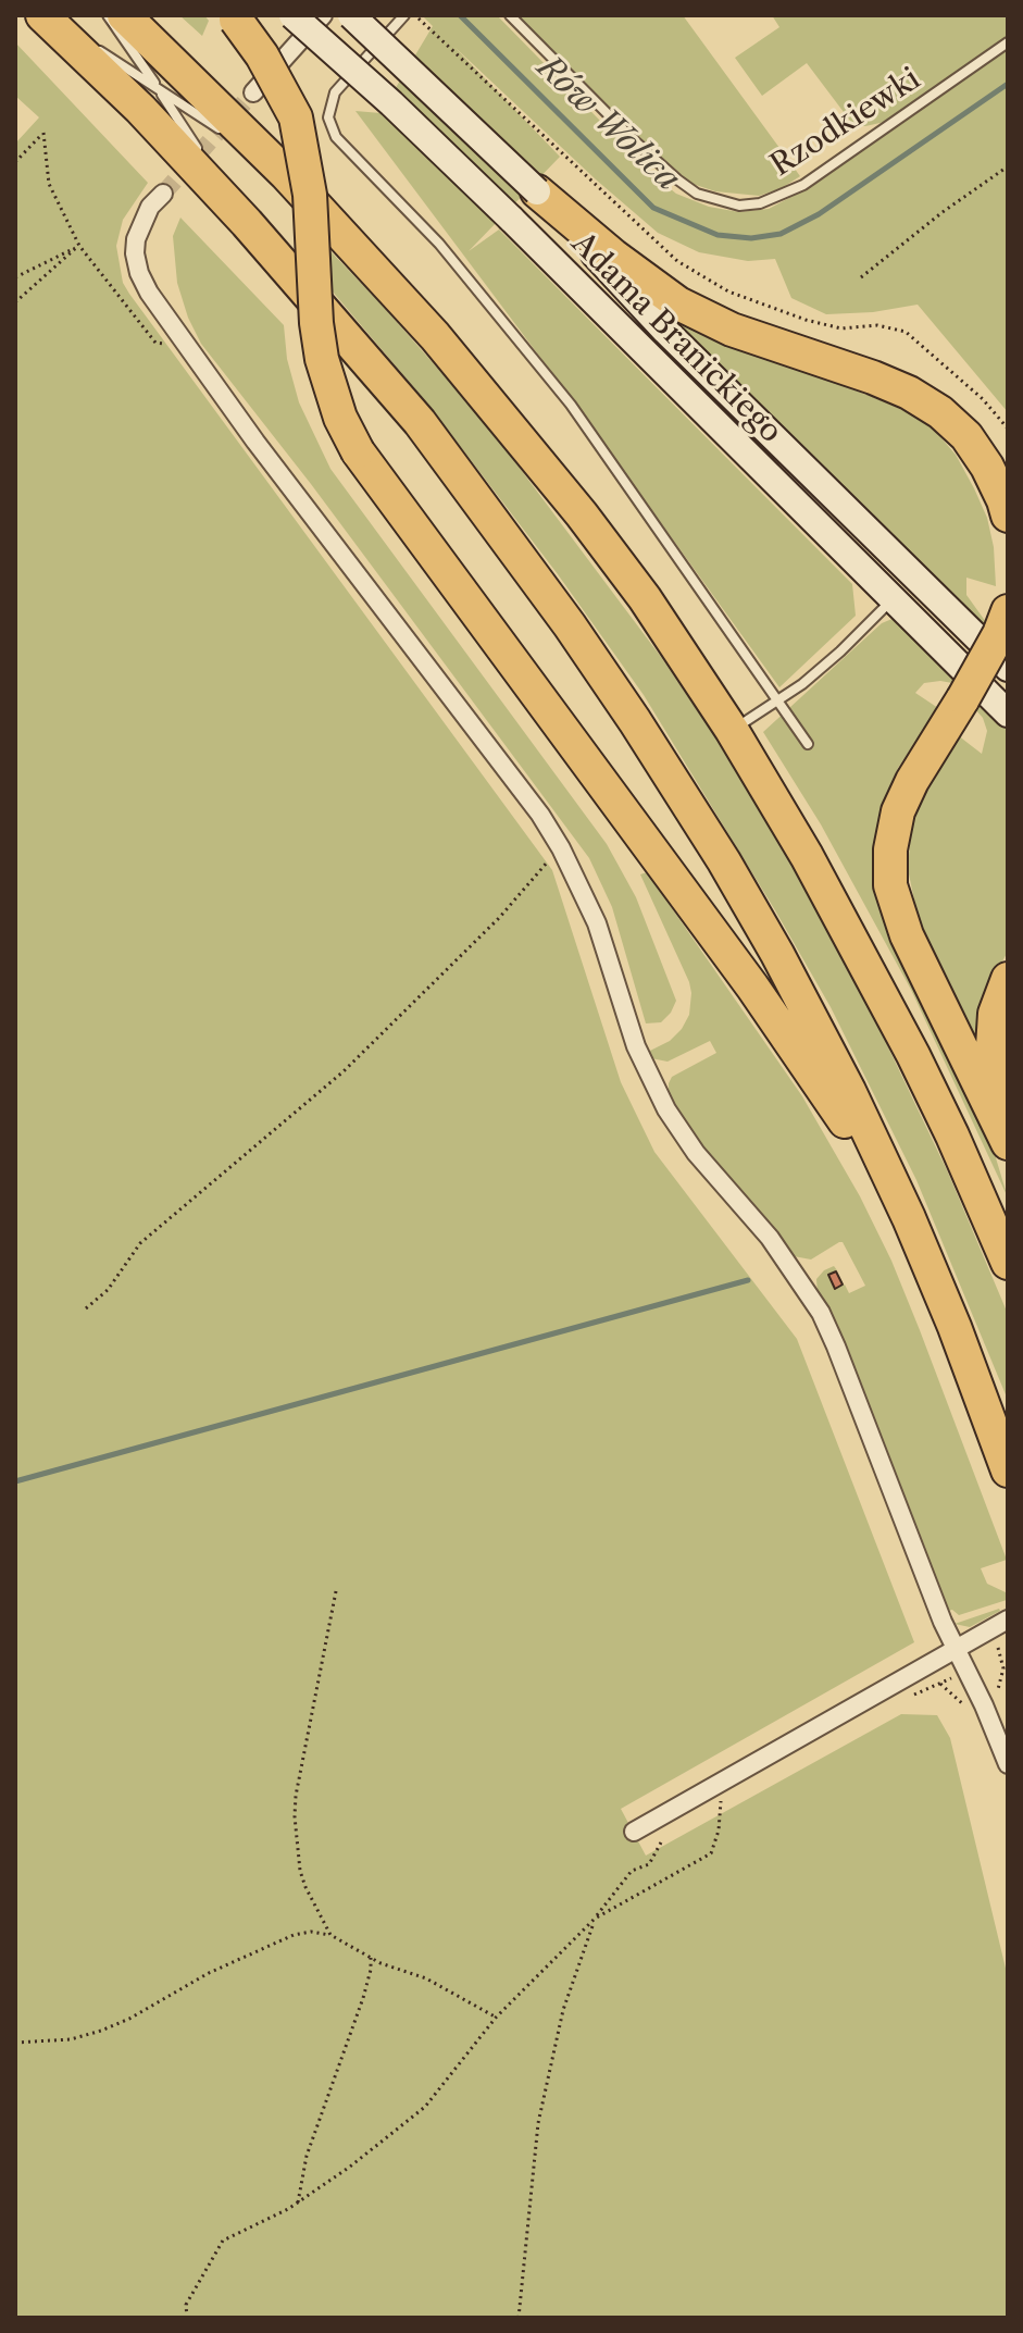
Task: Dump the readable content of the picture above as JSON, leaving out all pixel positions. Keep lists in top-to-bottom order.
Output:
{
  "streets": {
    "main road": ["Adama Branickiego"],
    "lane": ["Rzodkiewki"]
  },
  "water": ["Rów Wolica"]
}
